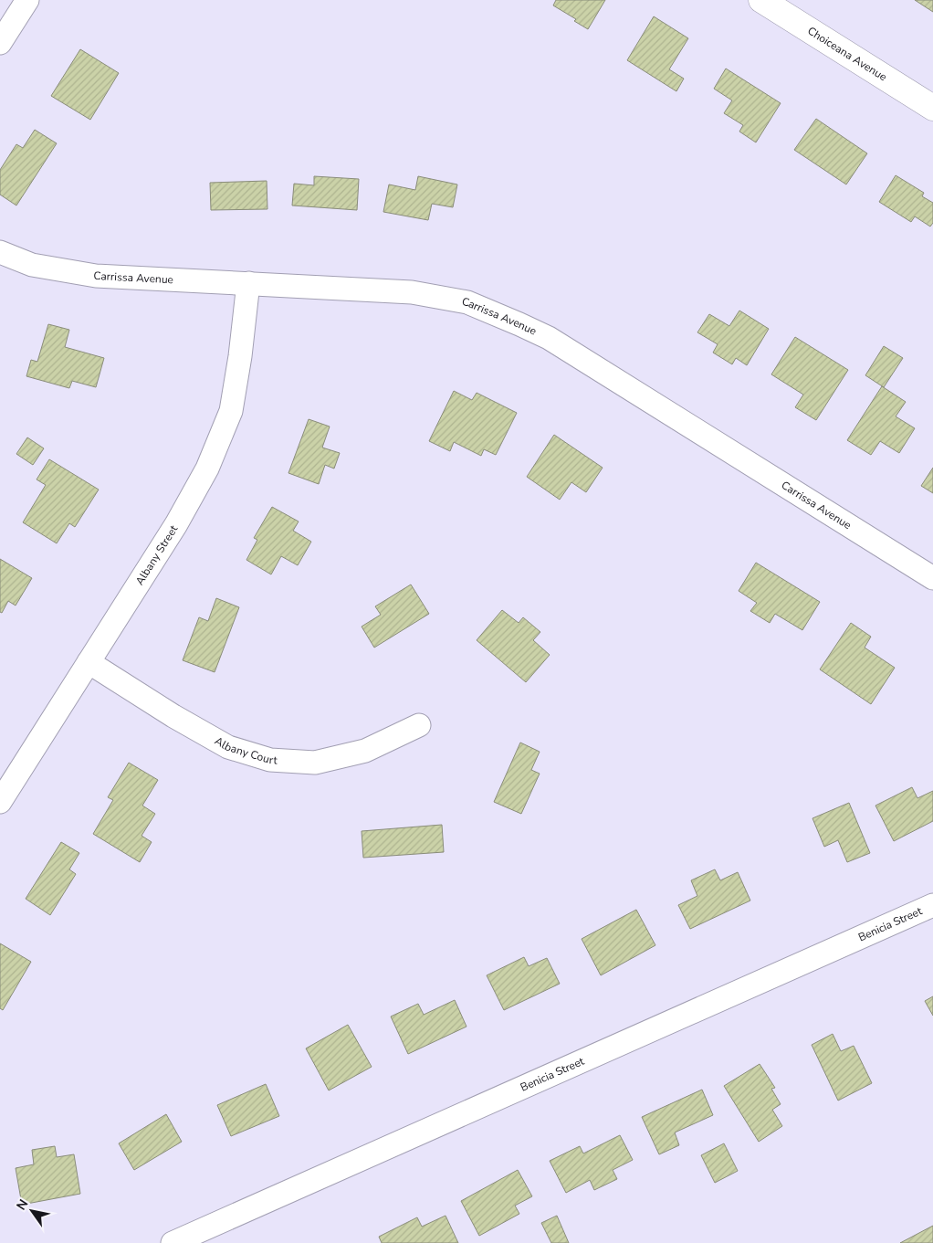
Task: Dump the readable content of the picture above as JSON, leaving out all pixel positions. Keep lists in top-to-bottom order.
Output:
{
  "streets": {
    "street": [
      "Choiceana Avenue",
      "Carrissa Avenue",
      "Albany Street",
      "Albany Court",
      "Benicia Street"
    ]
  },
  "crossings": [
    ["Carrissa Avenue", "Albany Street"],
    ["Albany Street", "Albany Court"]
  ],
  "north": "top left"
}
